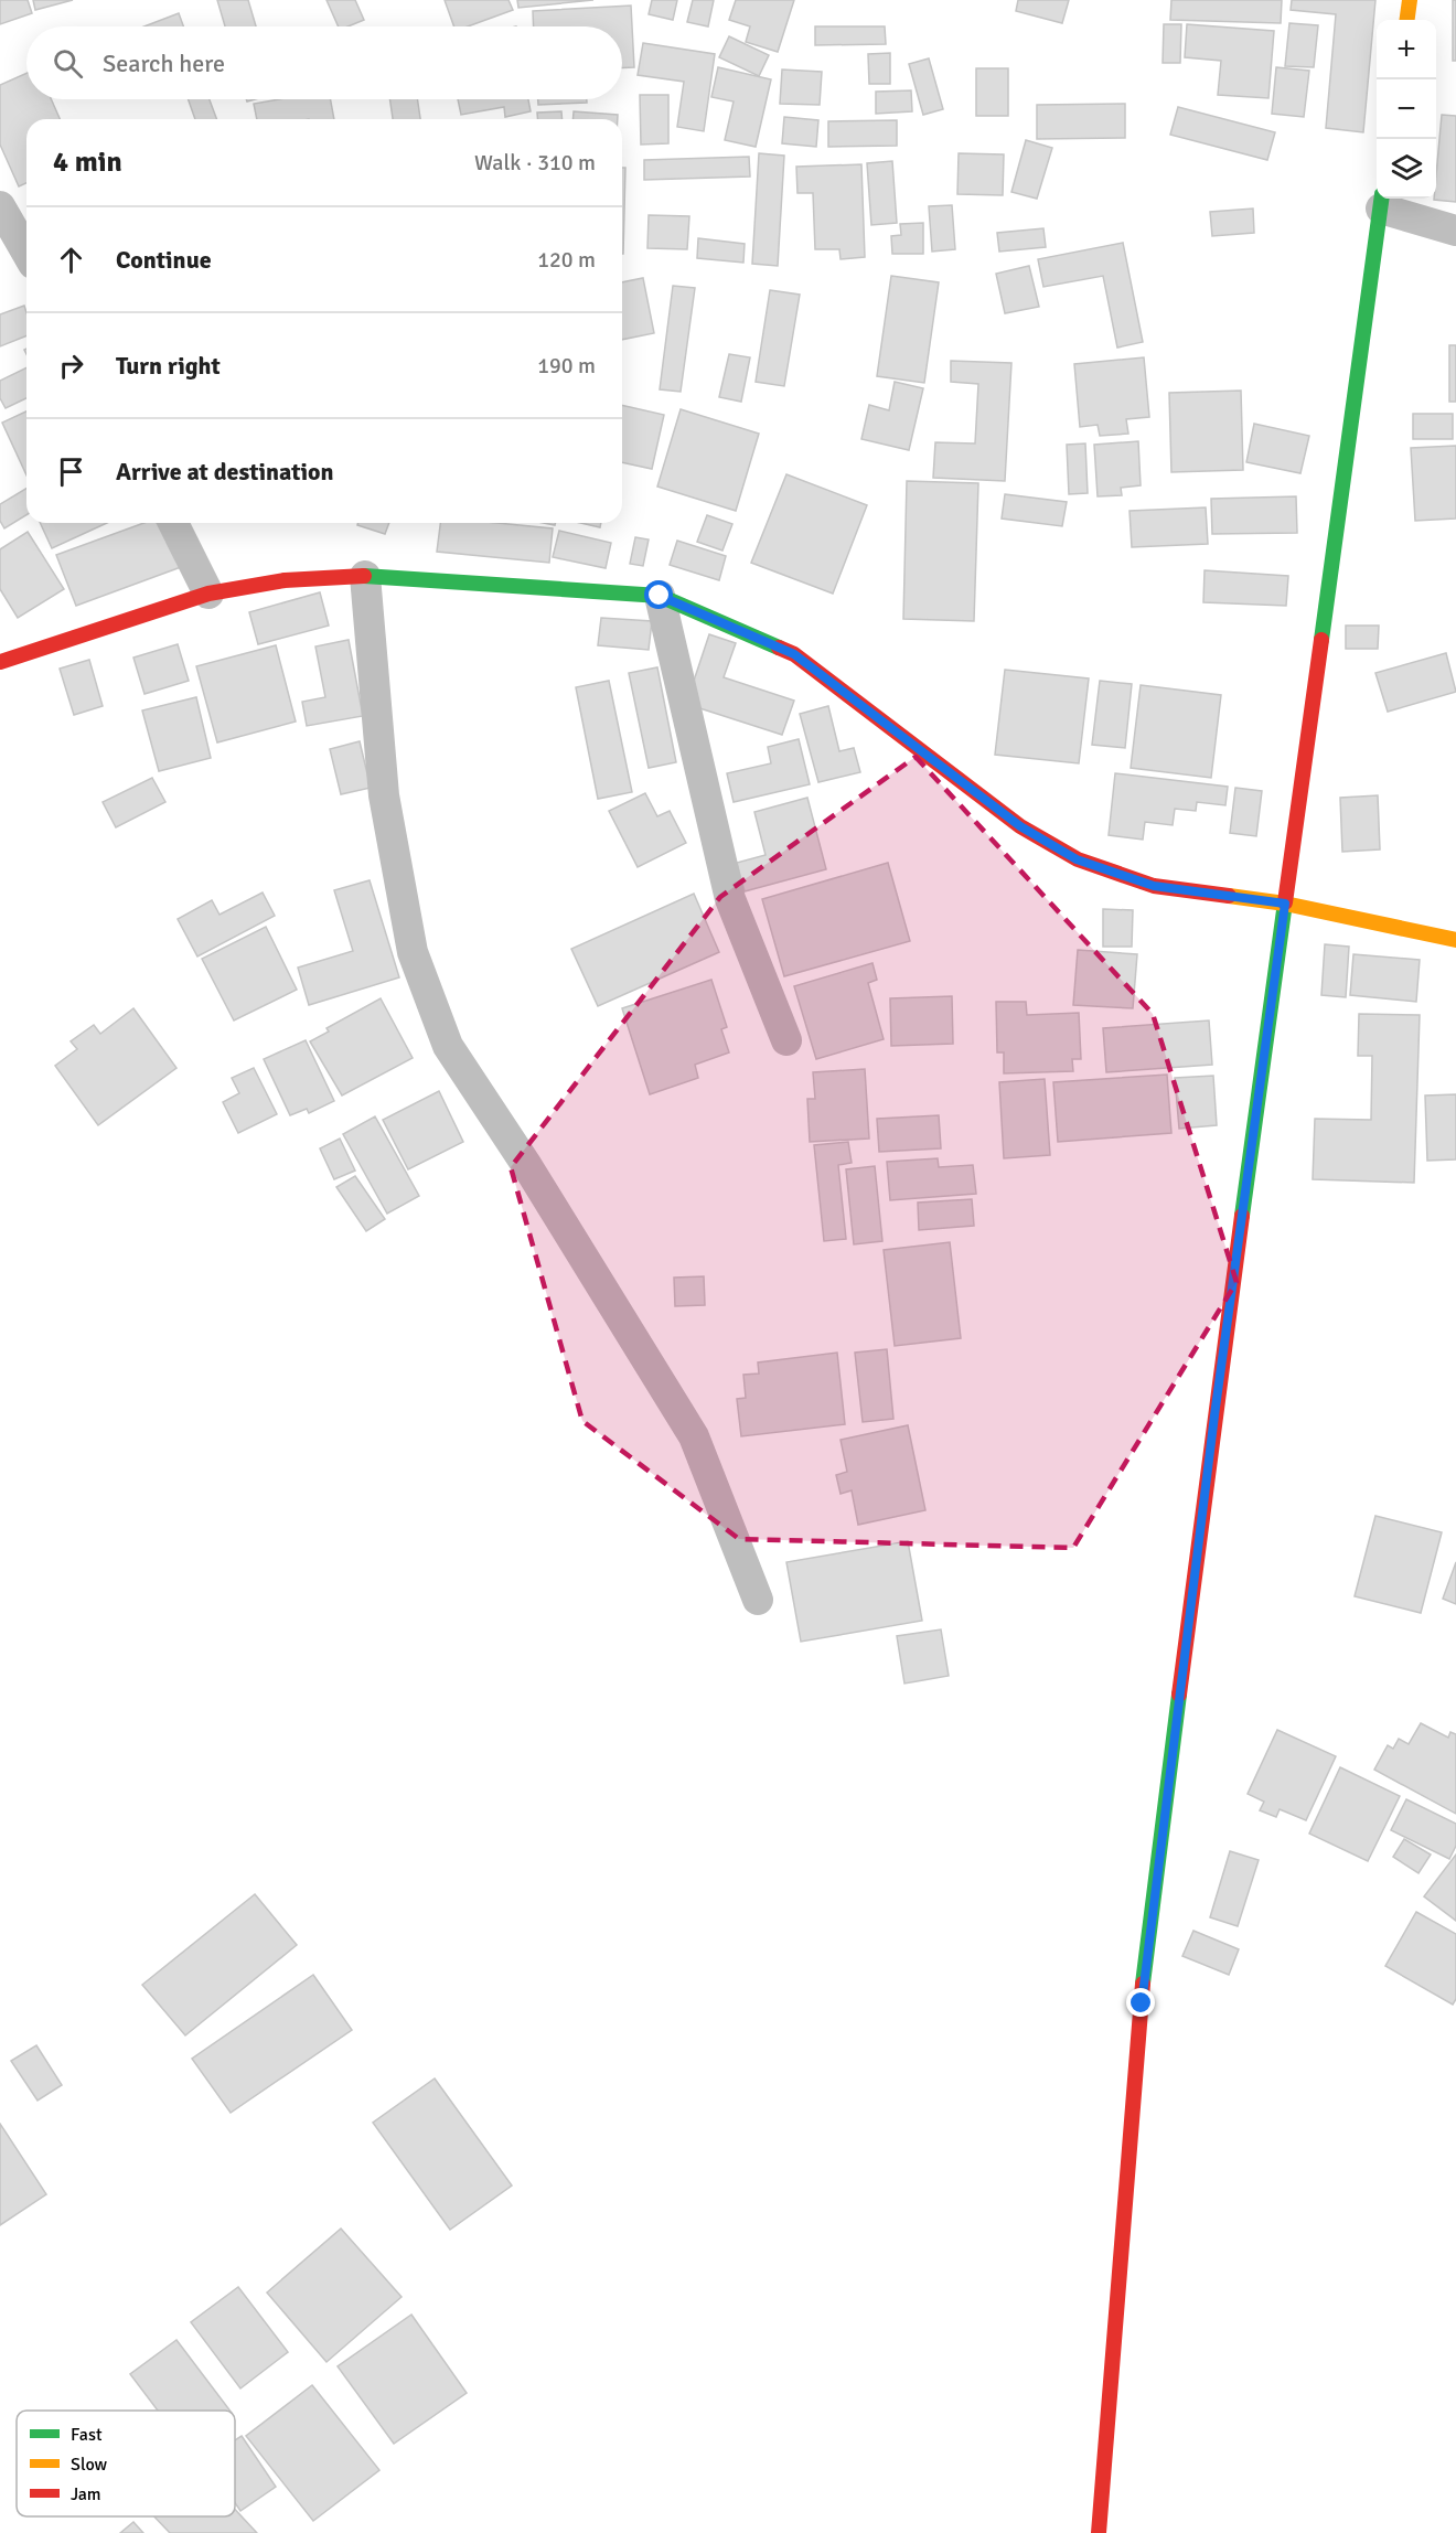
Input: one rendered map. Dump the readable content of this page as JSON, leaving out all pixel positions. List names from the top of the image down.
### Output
{
  "legend": ["Fast", "Slow", "Jam"],
  "page": {
    "map_buttons": ["+", "−"],
    "search": "Search here",
    "heading": ["4 min", "Walk · 310 m"],
    "list": [
      ["Continue", "120 m"],
      ["Turn right", "190 m"],
      "Arrive at destination"
    ]
  }
}
